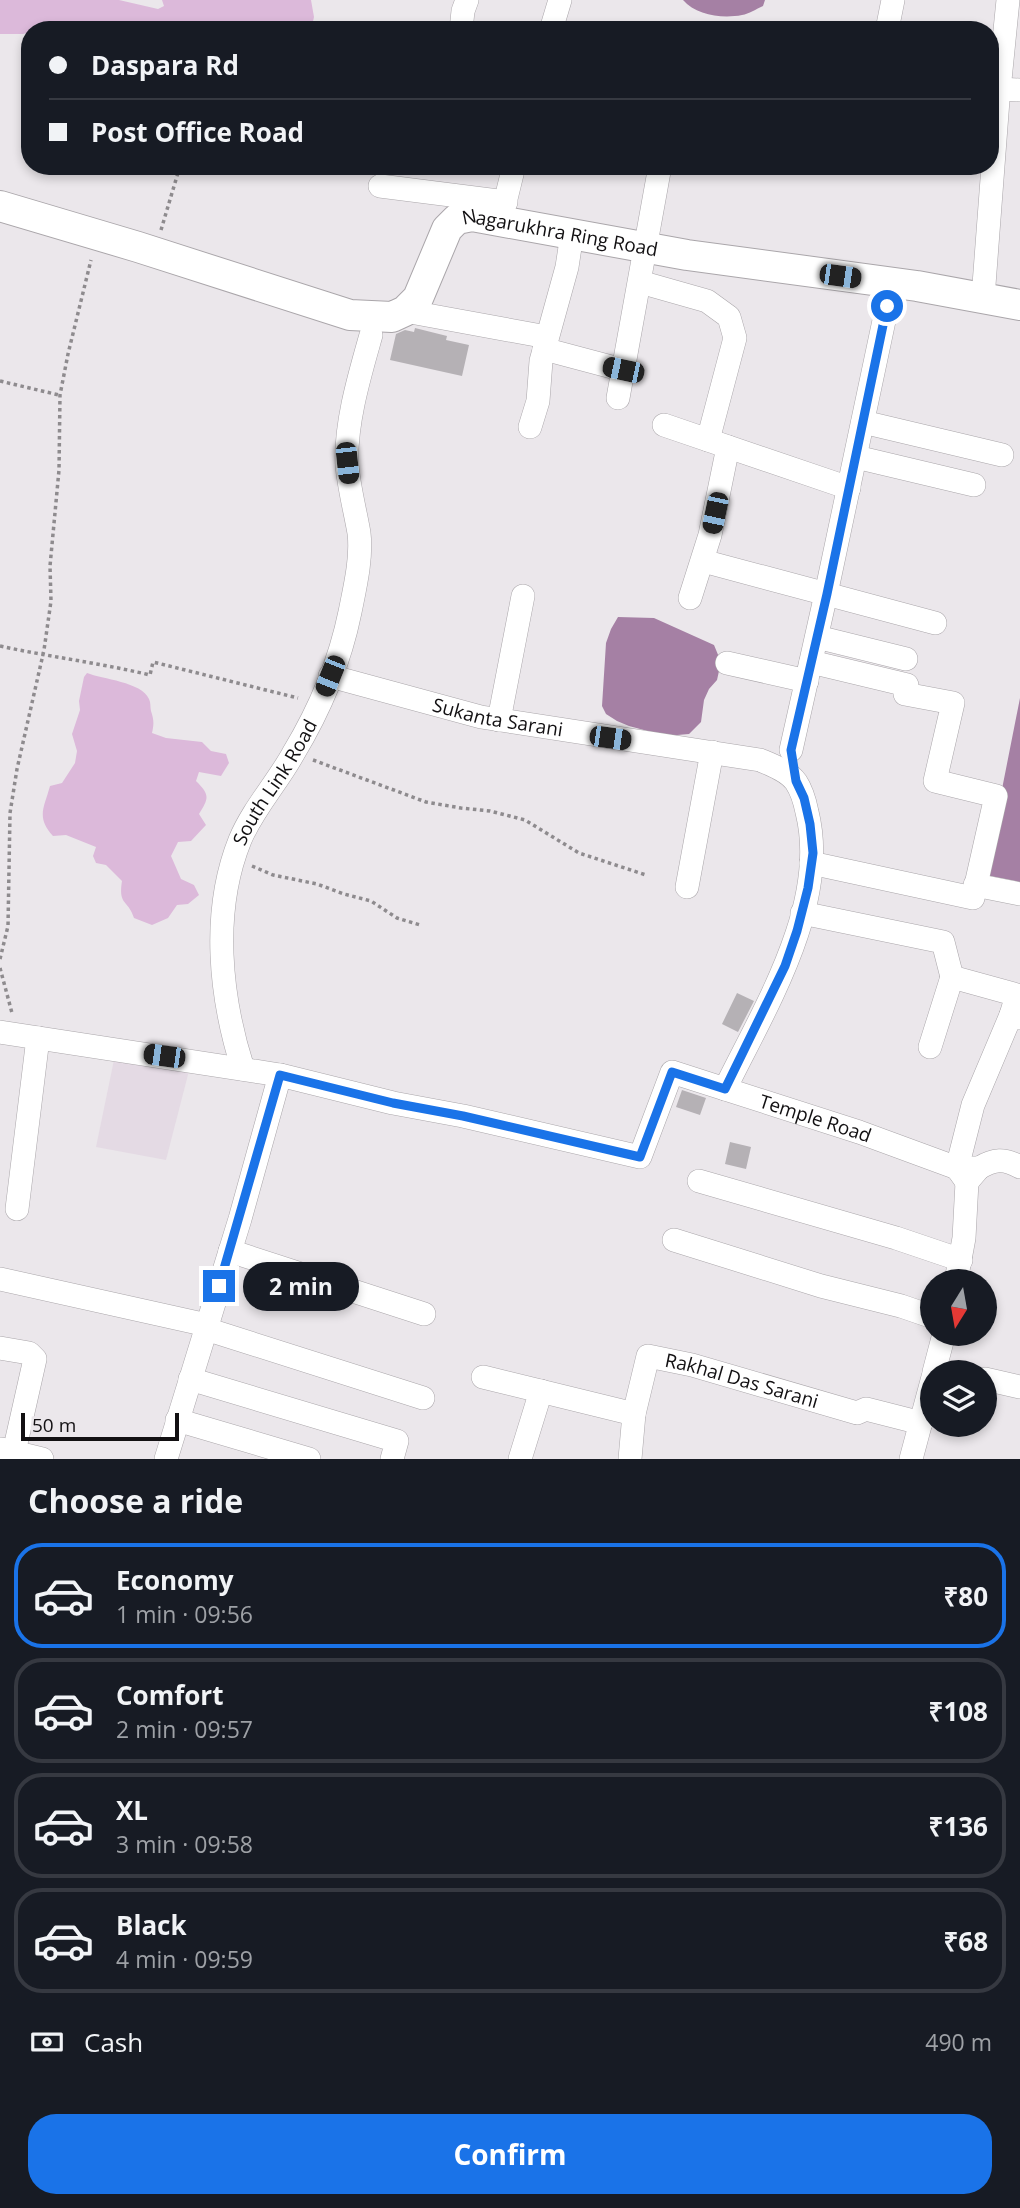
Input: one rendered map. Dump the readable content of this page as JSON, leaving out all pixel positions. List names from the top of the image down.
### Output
{
  "streets": {
    "main road": ["Nagarukhra Ring Road"],
    "street": [
      "Sukanta Sarani",
      "South Link Road",
      "Temple Road",
      "Rakhal Das Sarani"
    ]
  },
  "crossings": [
    ["Nagarukhra Ring Road", "South Link Road"],
    ["Sukanta Sarani", "South Link Road"]
  ],
  "scale_bar": "50 m",
  "north": "bottom",
  "page": {
    "banner": ["Daspara Rd", "Post Office Road"],
    "bubble": "2 min",
    "scale": "50 m",
    "heading": "Choose a ride",
    "list": [
      {
        "name": "Economy",
        "note": "1 min · 09:56",
        "value": "₹80"
      },
      {
        "name": "Comfort",
        "note": "2 min · 09:57",
        "value": "₹108"
      },
      {
        "name": "XL",
        "note": "3 min · 09:58",
        "value": "₹136"
      },
      {
        "name": "Black",
        "note": "4 min · 09:59",
        "value": "₹68"
      }
    ],
    "pay": ["Cash", "490 m"],
    "buttons": "Confirm"
  }
}
